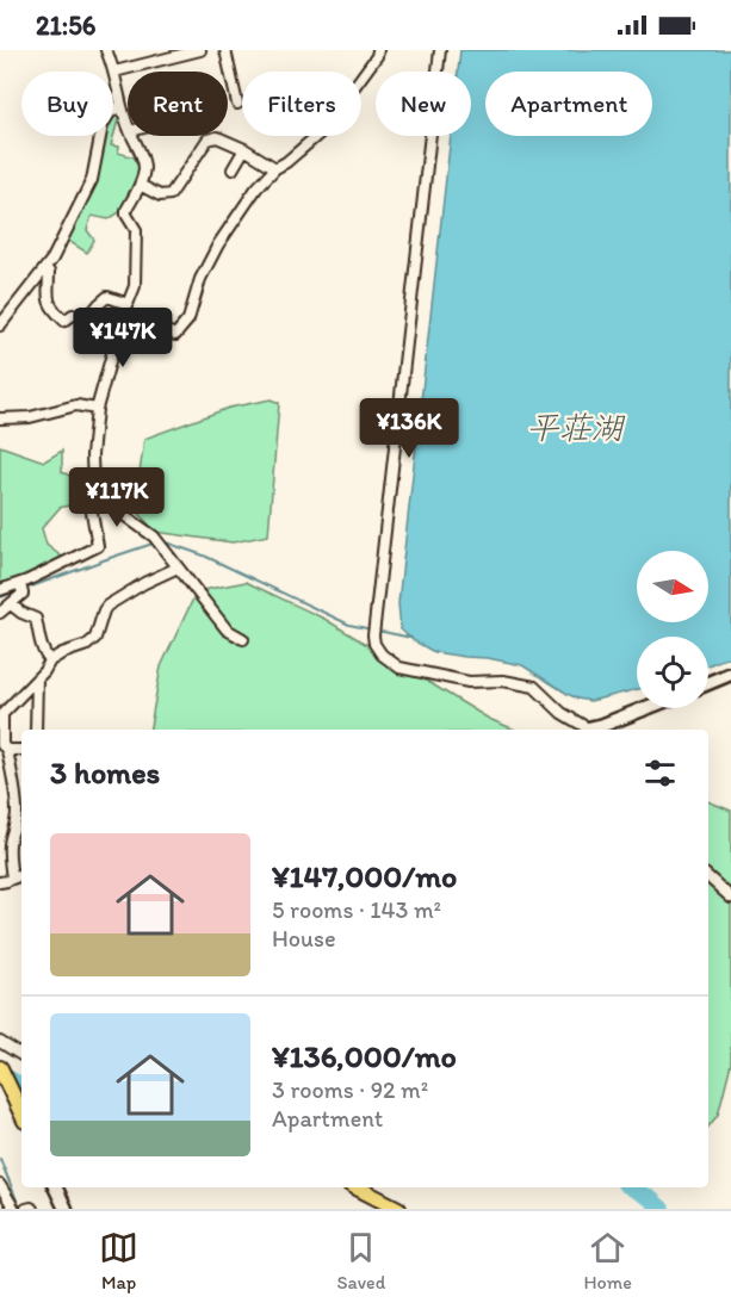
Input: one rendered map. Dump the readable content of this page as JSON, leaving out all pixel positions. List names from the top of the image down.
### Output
{
  "water": ["平荘湖"],
  "north": "right",
  "page": {
    "status": "21:56",
    "chip": [
      "Buy",
      "Rent",
      "Filters",
      "New",
      "Apartment"
    ],
    "price": ["¥147K", "¥136K", "¥117K"],
    "heading": "3 homes",
    "list": [
      {
        "name": "¥147,000/mo",
        "note": "5 rooms · 143 m² · House"
      },
      {
        "name": "¥136,000/mo",
        "note": "3 rooms · 92 m² · Apartment"
      }
    ],
    "tabs": ["Map", "Saved", "Home"]
  }
}
